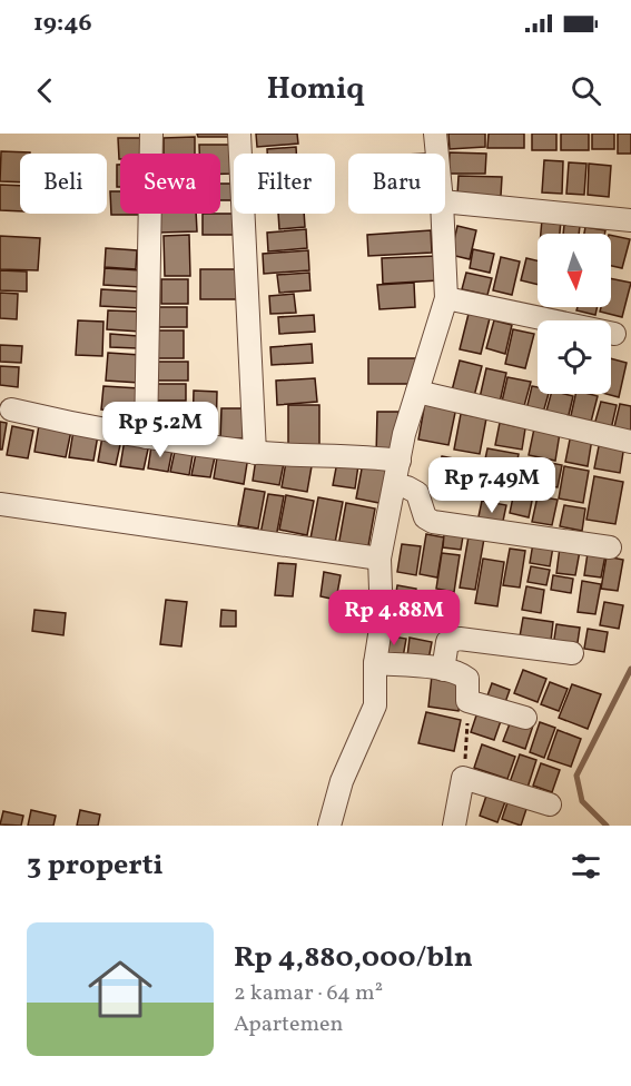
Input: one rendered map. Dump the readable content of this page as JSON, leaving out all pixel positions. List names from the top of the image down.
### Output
{
  "north": "bottom",
  "page": {
    "status": "19:46",
    "header": "Homiq",
    "chip": [
      "Beli",
      "Sewa",
      "Filter",
      "Baru"
    ],
    "price": ["Rp 5.2M", "Rp 7.49M", "Rp 4.88M"],
    "heading": "3 properti",
    "list": [
      {
        "name": "Rp 4,880,000/bln",
        "note": "2 kamar · 64 m² · Apartemen"
      }
    ]
  }
}
